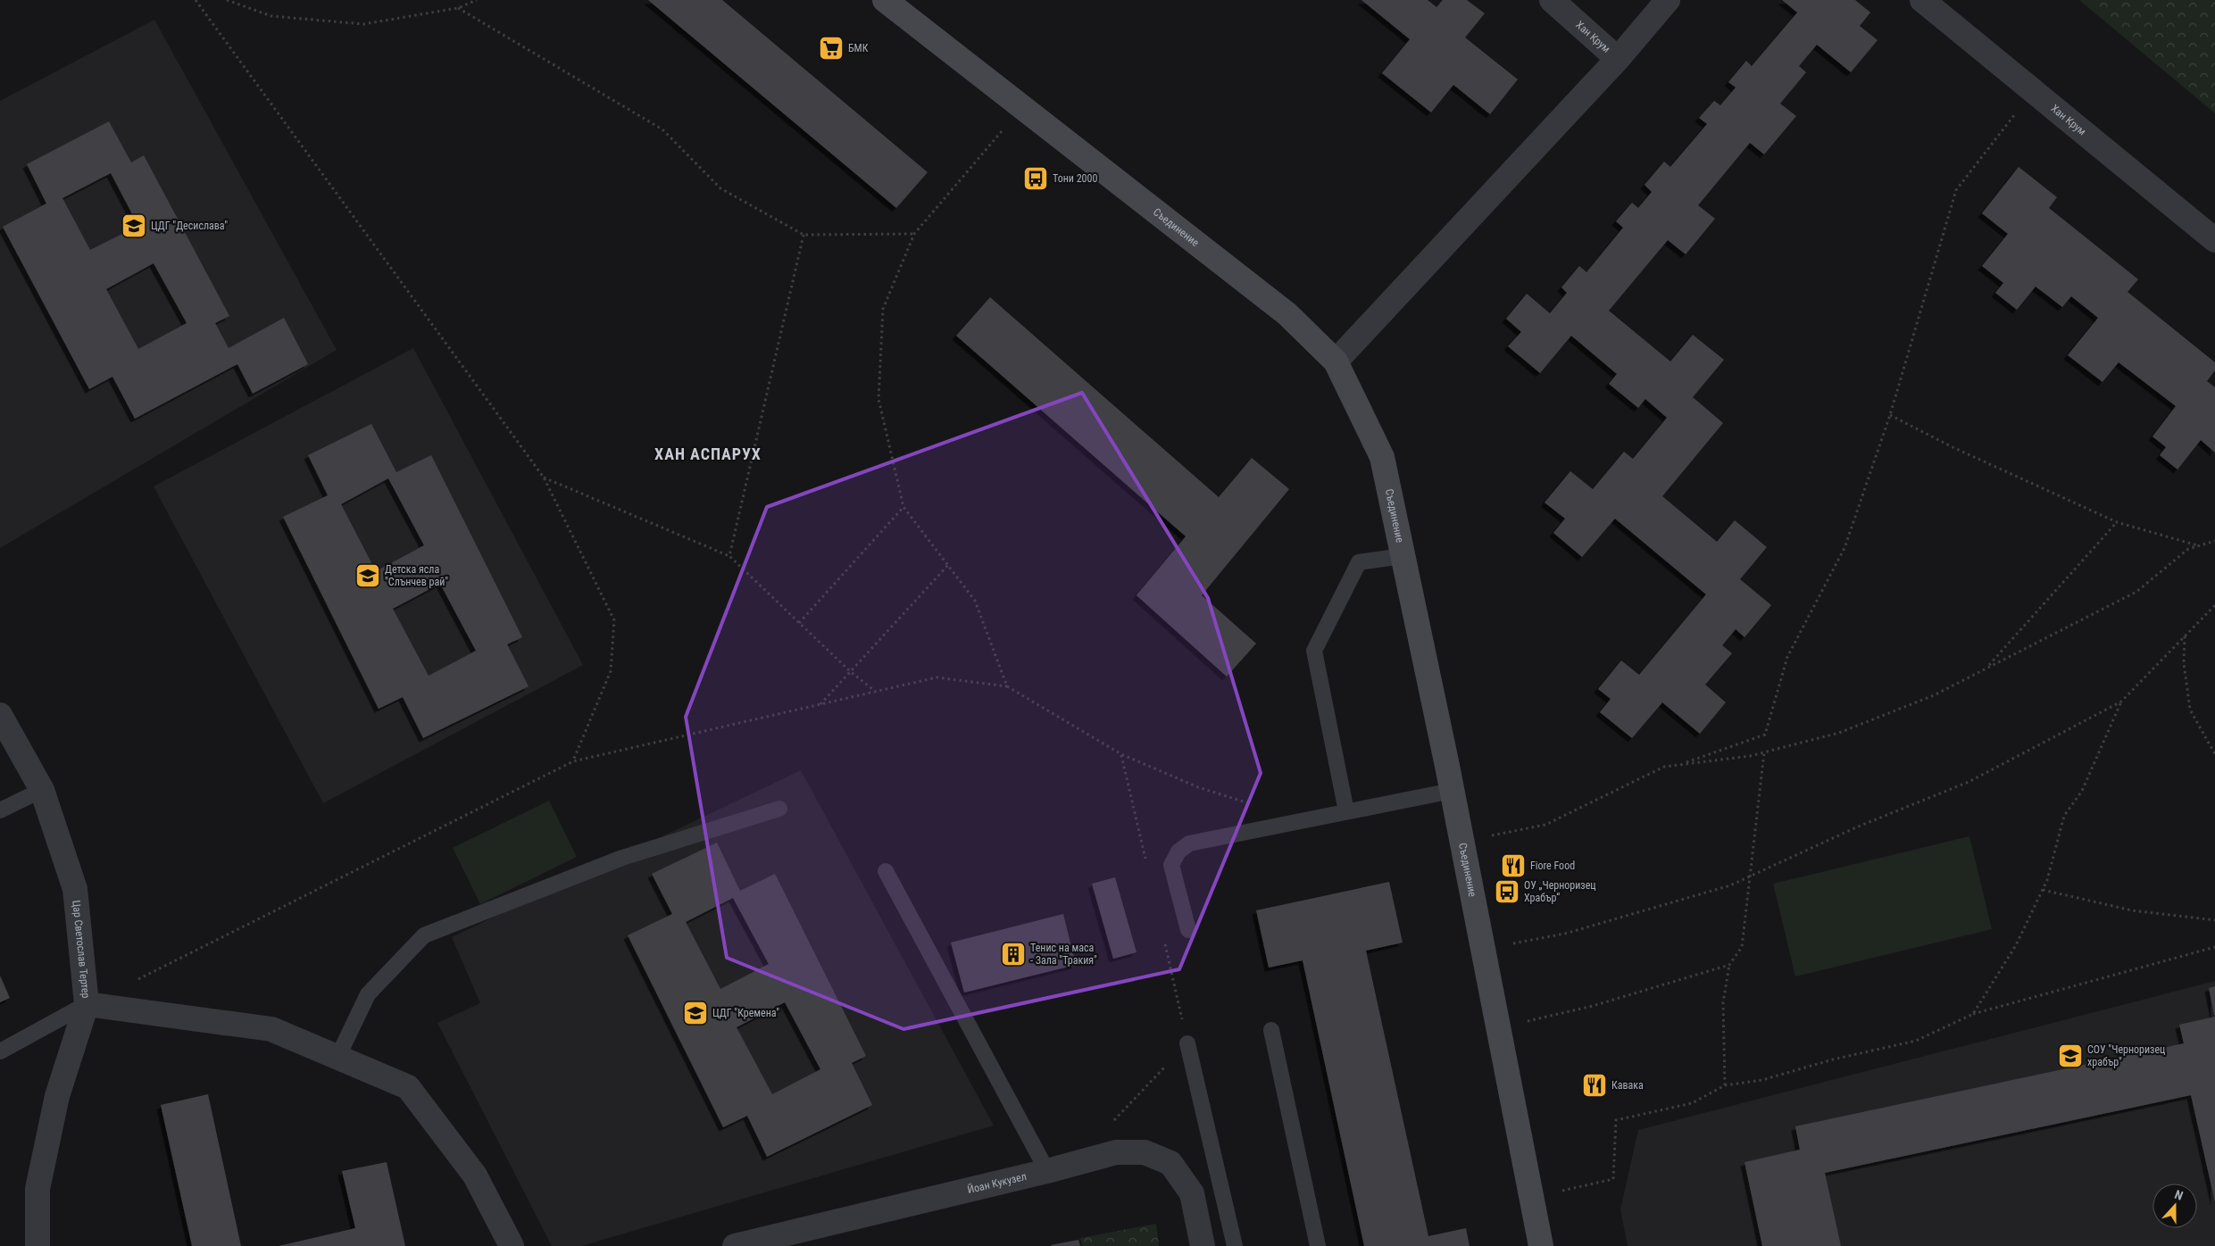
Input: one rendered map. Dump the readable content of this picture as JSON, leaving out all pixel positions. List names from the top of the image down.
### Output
{
  "streets": {
    "street": [
      "Хан Крум",
      "Съединение",
      "Цар Светослав Тертер",
      "Йоан Кукузел"
    ]
  },
  "districts": ["ХАН АСПАРУХ"],
  "places": {
    "supermarket": ["БМК"],
    "bus stop": ["Тони 2000", "ОУ „Черноризец Храбър“"],
    "school or university": [
      "ЦДГ \"Десислава\"",
      "Детска ясла \"Слънчев рай\"",
      "ЦДГ \"Кремена\"",
      "СОУ \"Черноризец храбър\""
    ],
    "restaurant": ["Fiore Food", "Кавака"],
    "building": ["Тенис на маса - Зала \"Тракия\""]
  },
  "north": "top"
}
